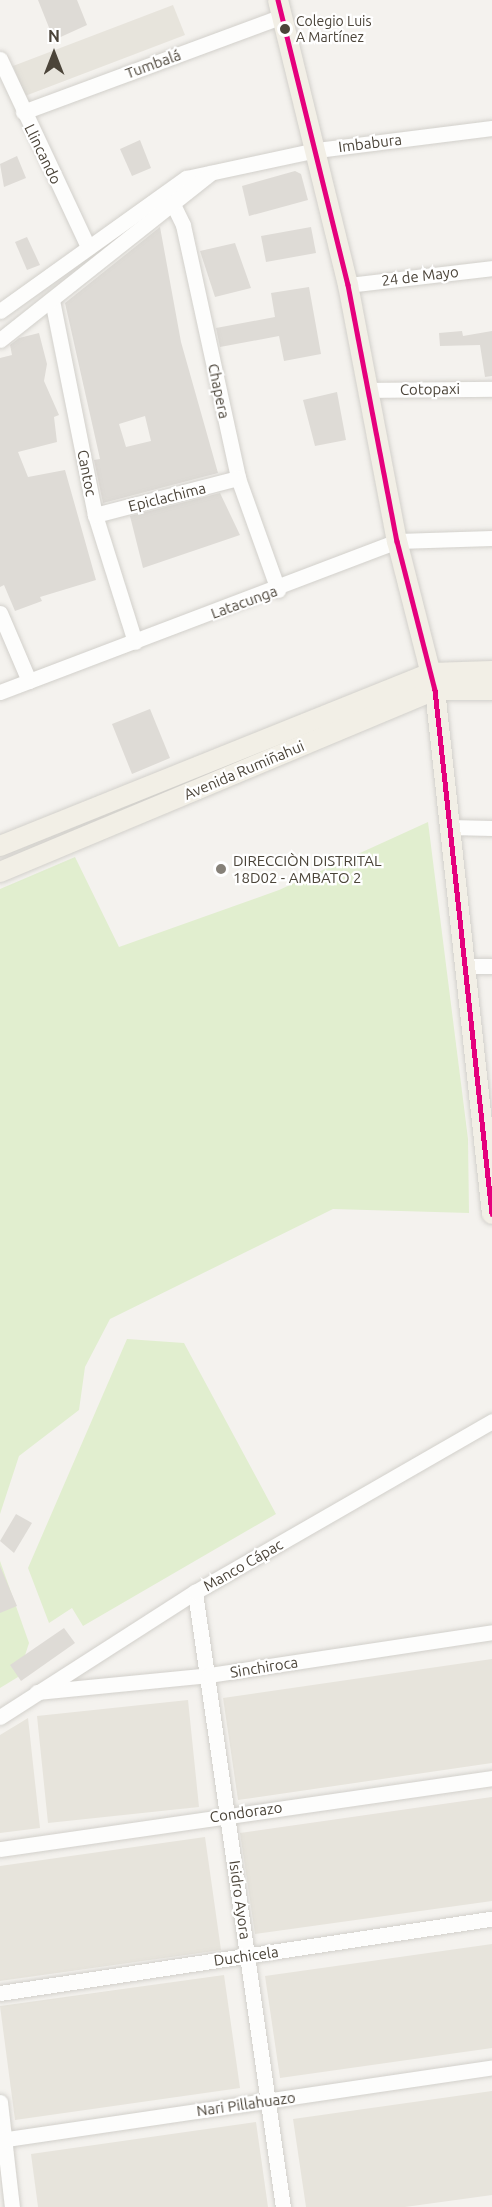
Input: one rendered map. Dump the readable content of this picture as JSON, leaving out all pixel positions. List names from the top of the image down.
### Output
{
  "streets": {
    "main road": ["Avenida Rumiñahui"],
    "street": [
      "Tumbalá",
      "Imbabura",
      "Llincando",
      "24 de Mayo",
      "Cotopaxi",
      "Chapera",
      "Cantoc",
      "Epiclachima",
      "Latacunga",
      "Manco Cápac",
      "Sinchiroca",
      "Condorazo",
      "Isidro Ayora",
      "Duchicela",
      "Nari Pillahuazo"
    ]
  },
  "crossings": [
    ["Tumbalá", "Llincando"],
    ["Imbabura", "Llincando"],
    ["Imbabura", "Chapera"],
    ["Imbabura", "Cantoc"],
    ["Chapera", "Epiclachima"],
    ["Chapera", "Latacunga"],
    ["Cantoc", "Epiclachima"],
    ["Cantoc", "Latacunga"],
    ["Manco Cápac", "Sinchiroca"],
    ["Manco Cápac", "Isidro Ayora"],
    ["Sinchiroca", "Isidro Ayora"],
    ["Condorazo", "Isidro Ayora"],
    ["Isidro Ayora", "Duchicela"],
    ["Isidro Ayora", "Nari Pillahuazo"]
  ],
  "places": ["Colegio Luis A Martínez", "DIRECCIÒN DISTRITAL 18D02 - AMBATO 2"],
  "north": "top"
}
